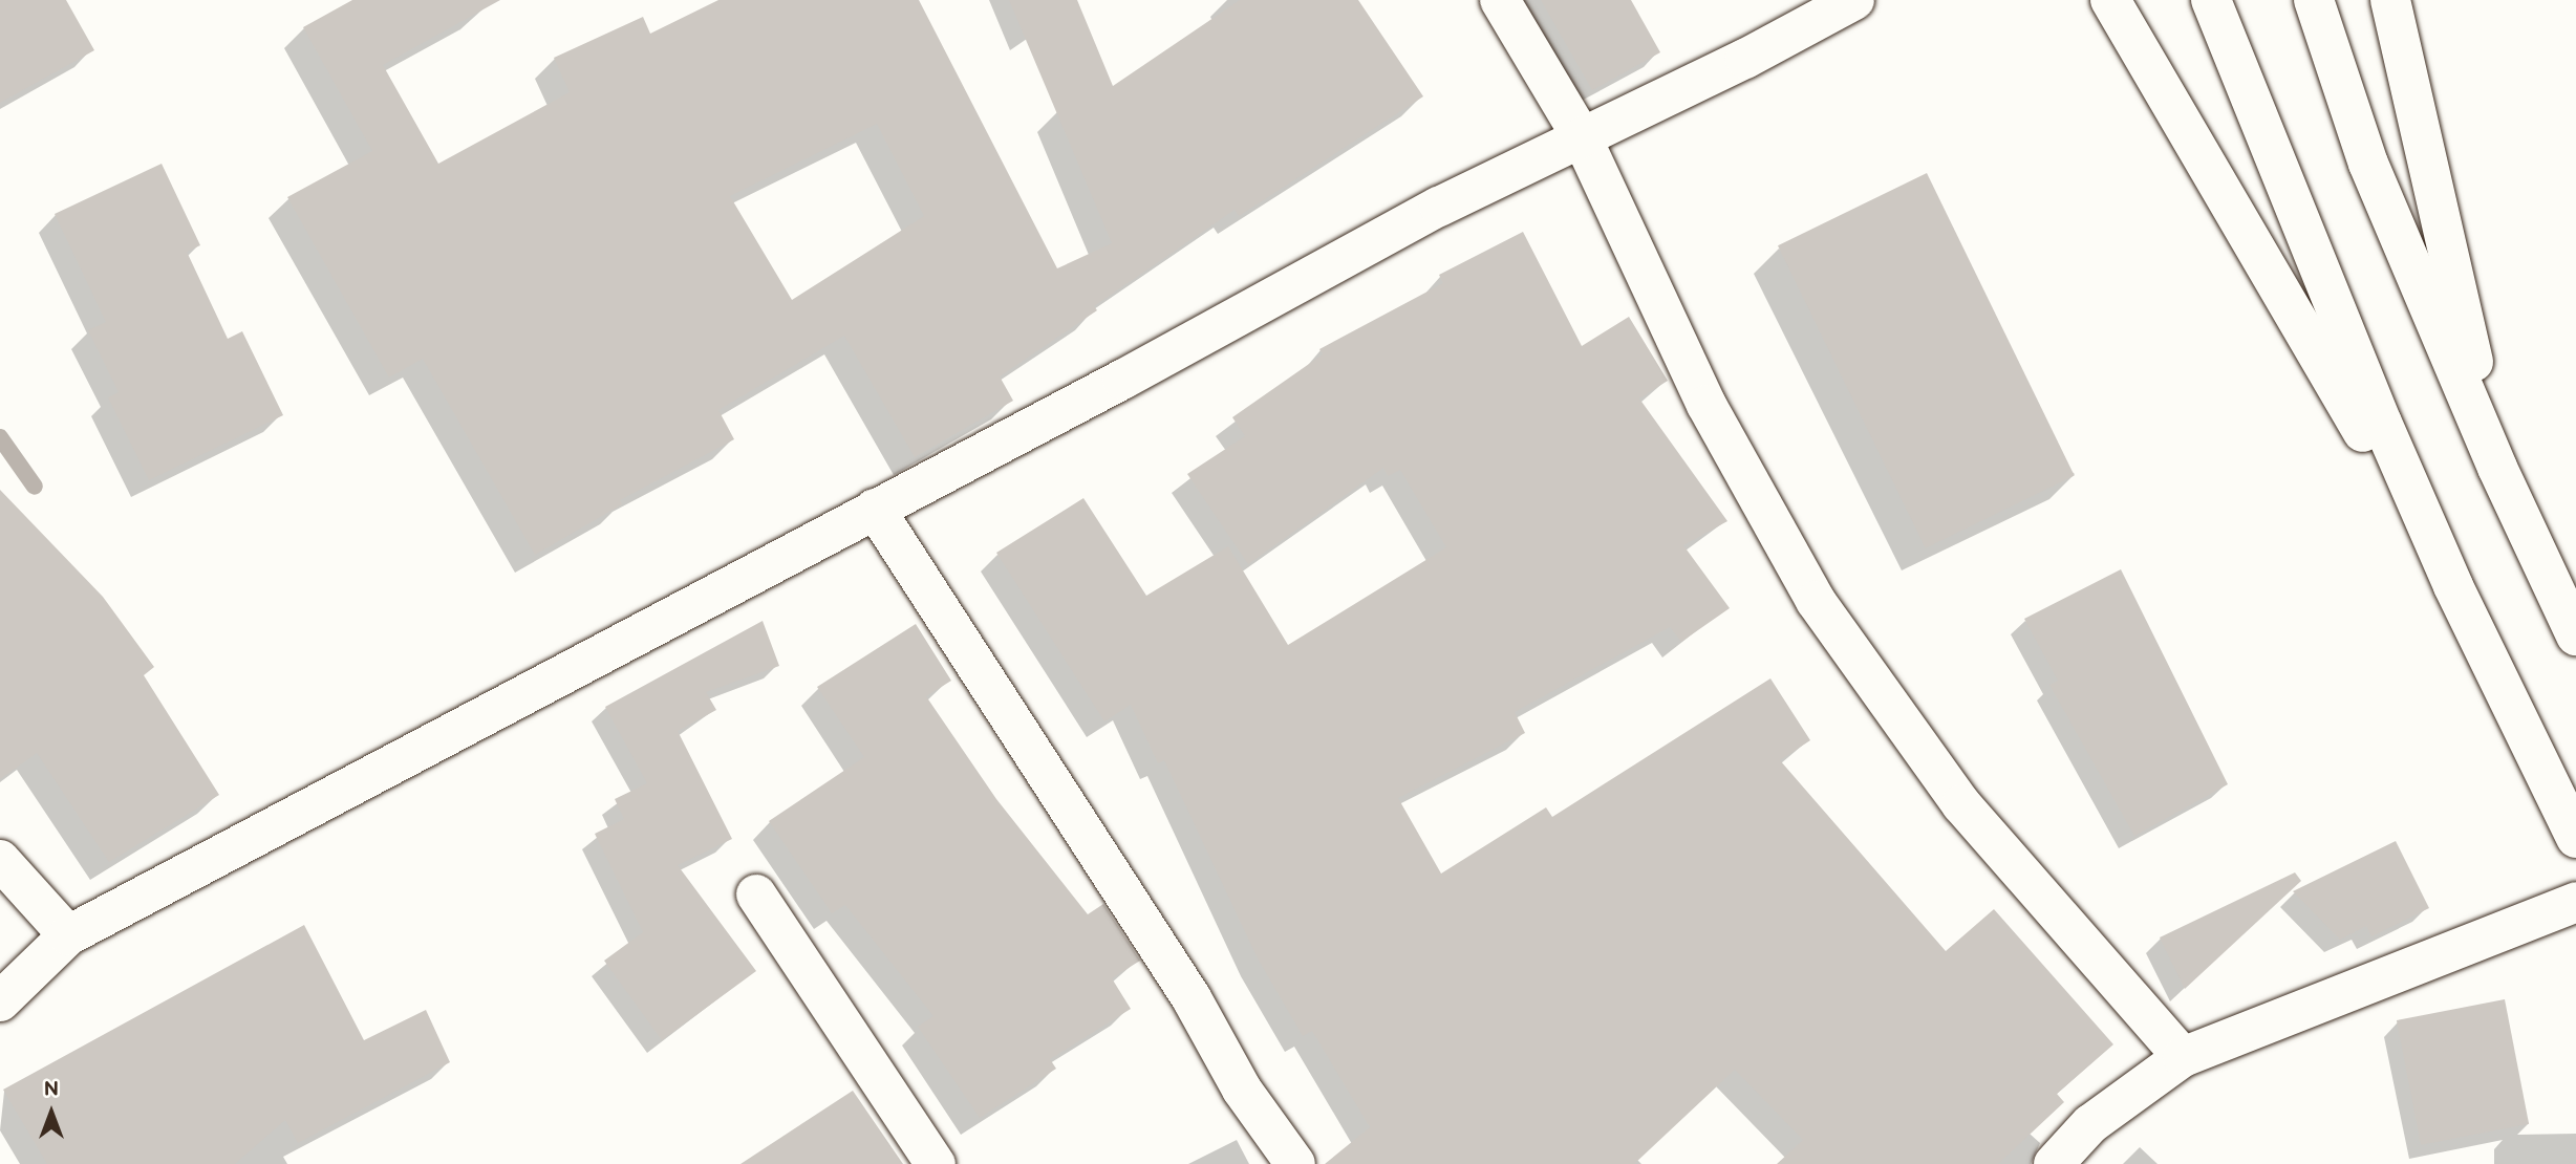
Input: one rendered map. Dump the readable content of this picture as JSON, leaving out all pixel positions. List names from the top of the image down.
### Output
{
  "north": "top"
}
